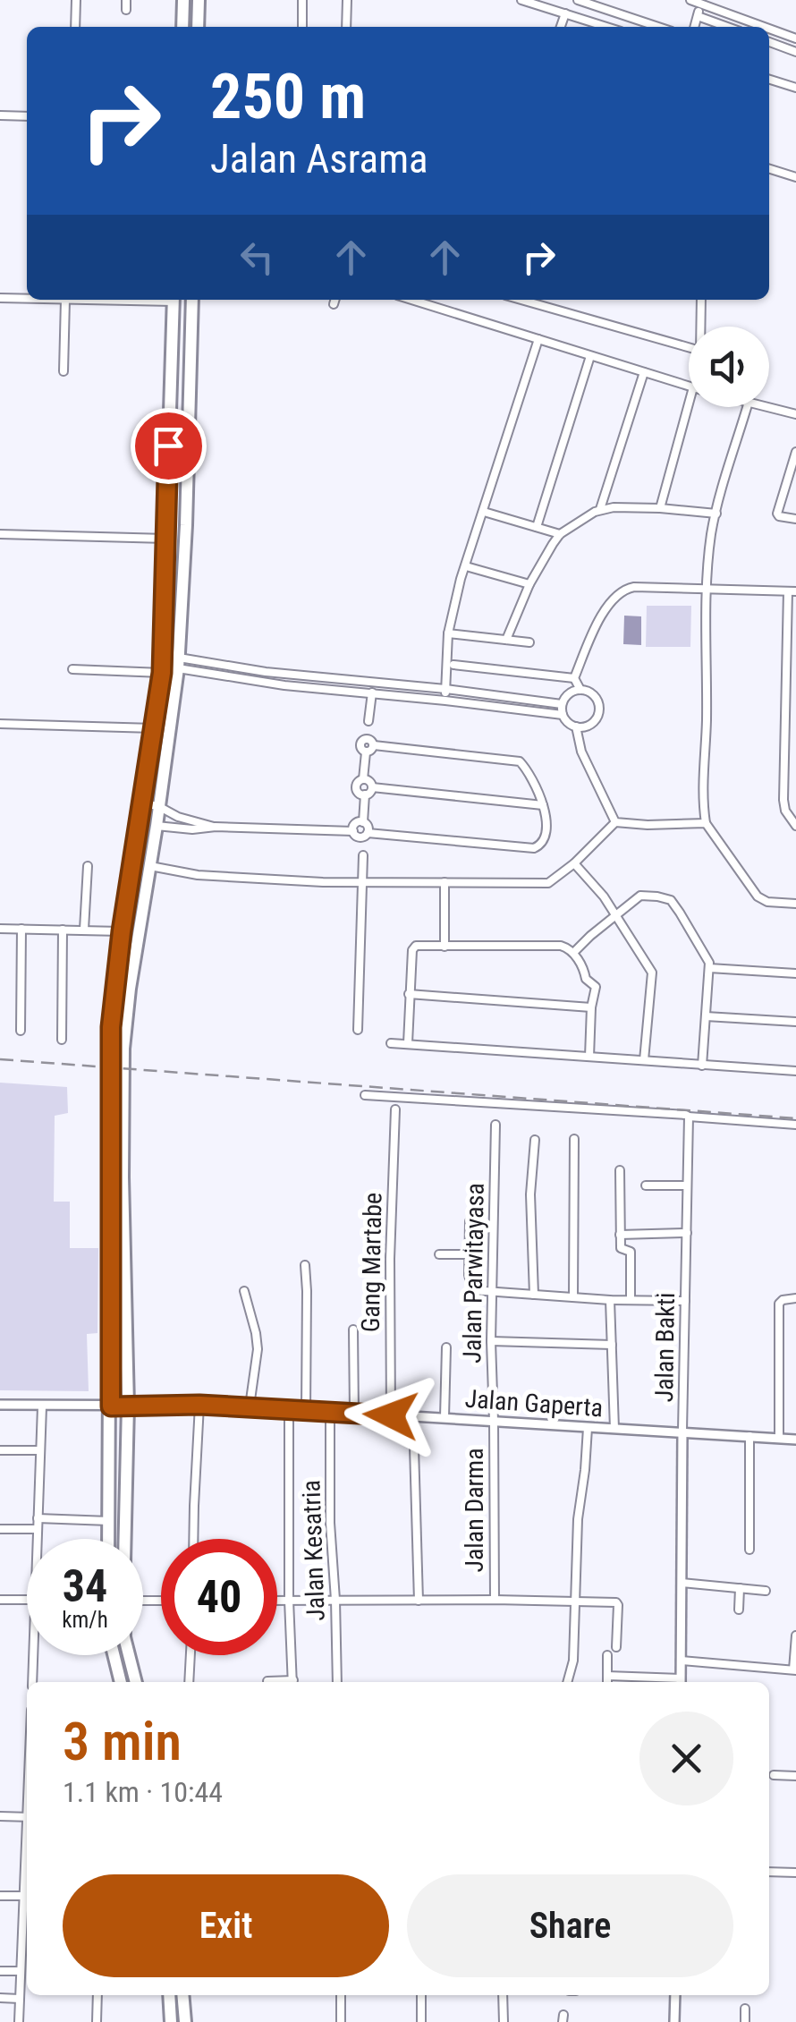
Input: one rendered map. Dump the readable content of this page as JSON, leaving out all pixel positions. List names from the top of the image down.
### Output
{
  "streets": {
    "street": [
      "Gang Martabe",
      "Jalan Parwitayasa",
      "Jalan Bakti",
      "Jalan Gaperta",
      "Jalan Darma",
      "Jalan Kesatria"
    ]
  },
  "crossings": [
    ["Gang Martabe", "Jalan Gaperta"],
    ["Jalan Parwitayasa", "Jalan Gaperta"],
    ["Jalan Parwitayasa", "Jalan Darma"],
    ["Jalan Bakti", "Jalan Gaperta"],
    ["Jalan Gaperta", "Jalan Darma"],
    ["Jalan Gaperta", "Jalan Kesatria"]
  ],
  "page": {
    "turn": ["250 m", "Jalan Asrama"],
    "speed": "34 km/h",
    "limit": "40",
    "heading": ["3 min", "1.1 km · 10:44"],
    "buttons": ["Exit", "Share"]
  }
}
